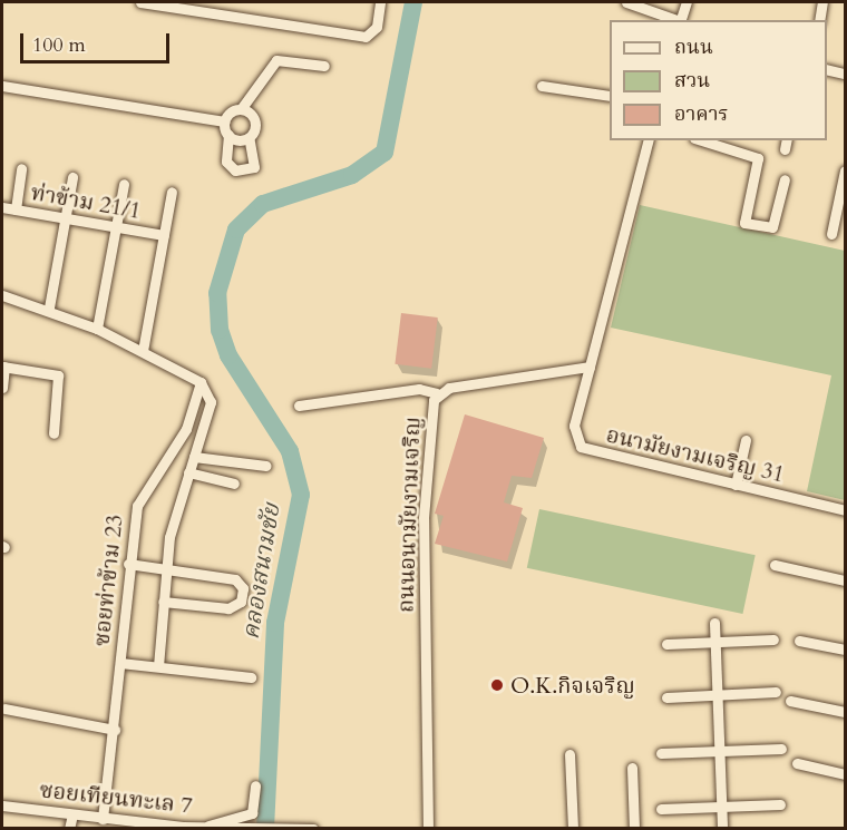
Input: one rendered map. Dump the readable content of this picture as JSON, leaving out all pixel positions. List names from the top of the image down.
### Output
{
  "streets": {
    "street": [
      "ท่าข้าม 21/1",
      "อนามัยงามเจริญ 31",
      "ถนนอนามัยงามเจริญ",
      "ซอยท่าข้าม 23",
      "ซอยเทียนทะเล 7"
    ]
  },
  "crossings": [
    ["อนามัยงามเจริญ 31", "ถนนอนามัยงามเจริญ"],
    ["ซอยท่าข้าม 23", "ซอยเทียนทะเล 7"]
  ],
  "water": ["คลองสนามชัย"],
  "places": ["O.K.กิจเจริญ"],
  "legend": ["ถนน", "สวน", "อาคาร"],
  "scale_bar": "100 m"
}
